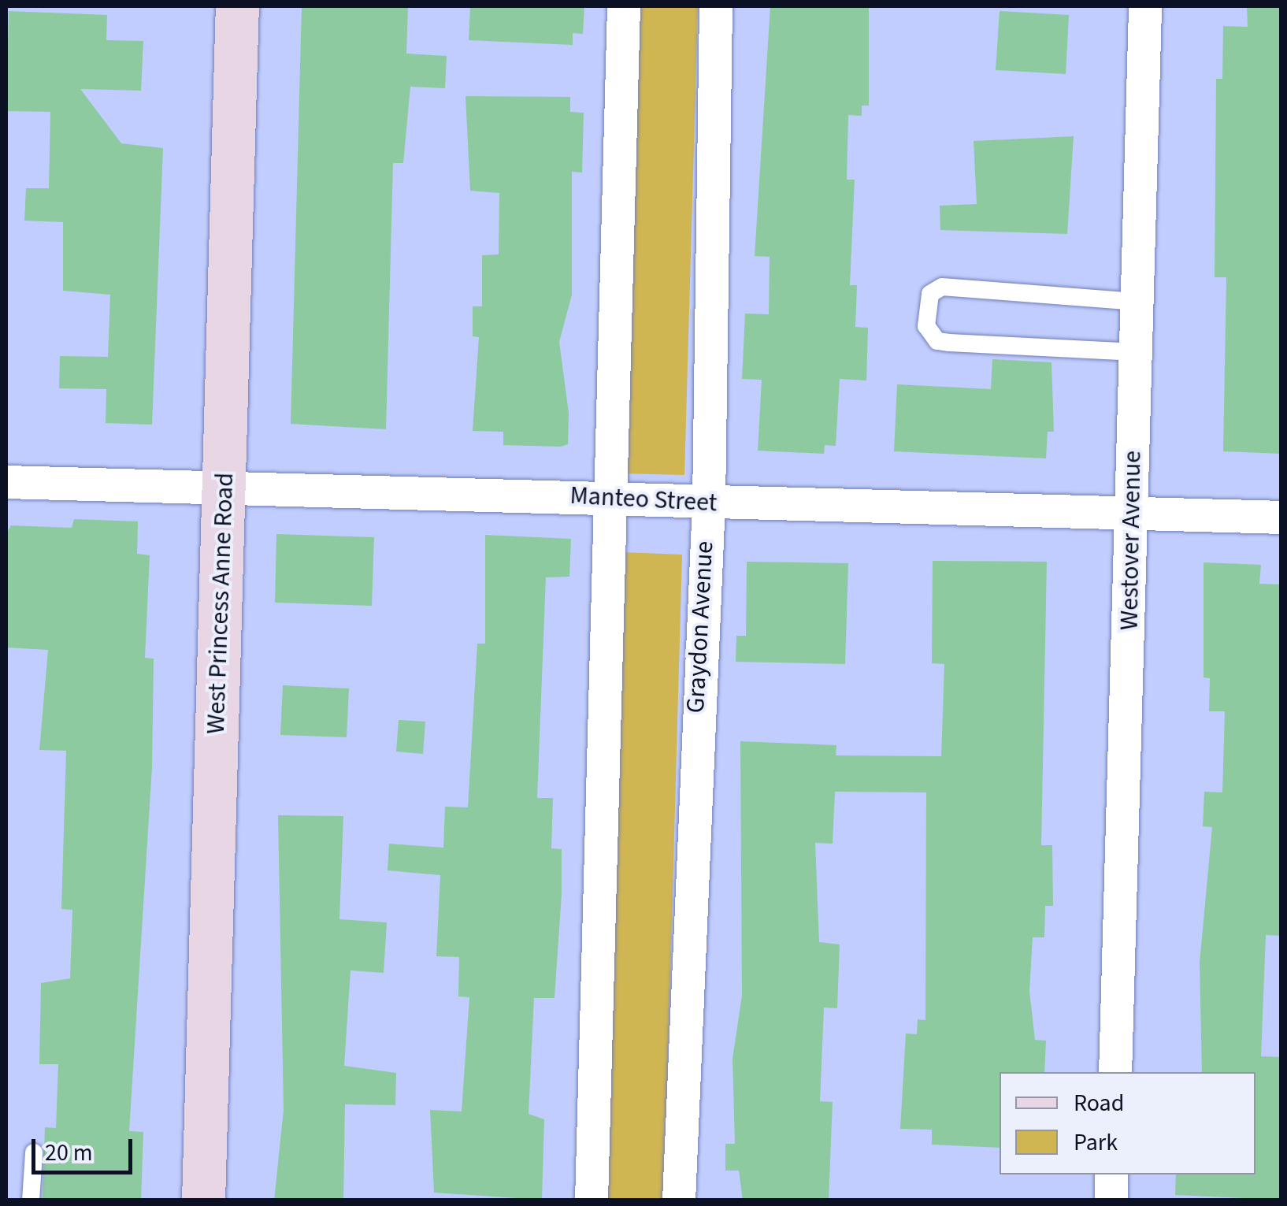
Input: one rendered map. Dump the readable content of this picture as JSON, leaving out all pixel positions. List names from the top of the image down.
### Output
{
  "streets": {
    "main road": ["West Princess Anne Road"],
    "street": ["Manteo Street", "Westover Avenue", "Graydon Avenue"]
  },
  "crossings": [
    ["Manteo Street", "Westover Avenue"],
    ["Manteo Street", "West Princess Anne Road"],
    ["Manteo Street", "Graydon Avenue"]
  ],
  "legend": ["Road", "Park"],
  "scale_bar": "20 m"
}
